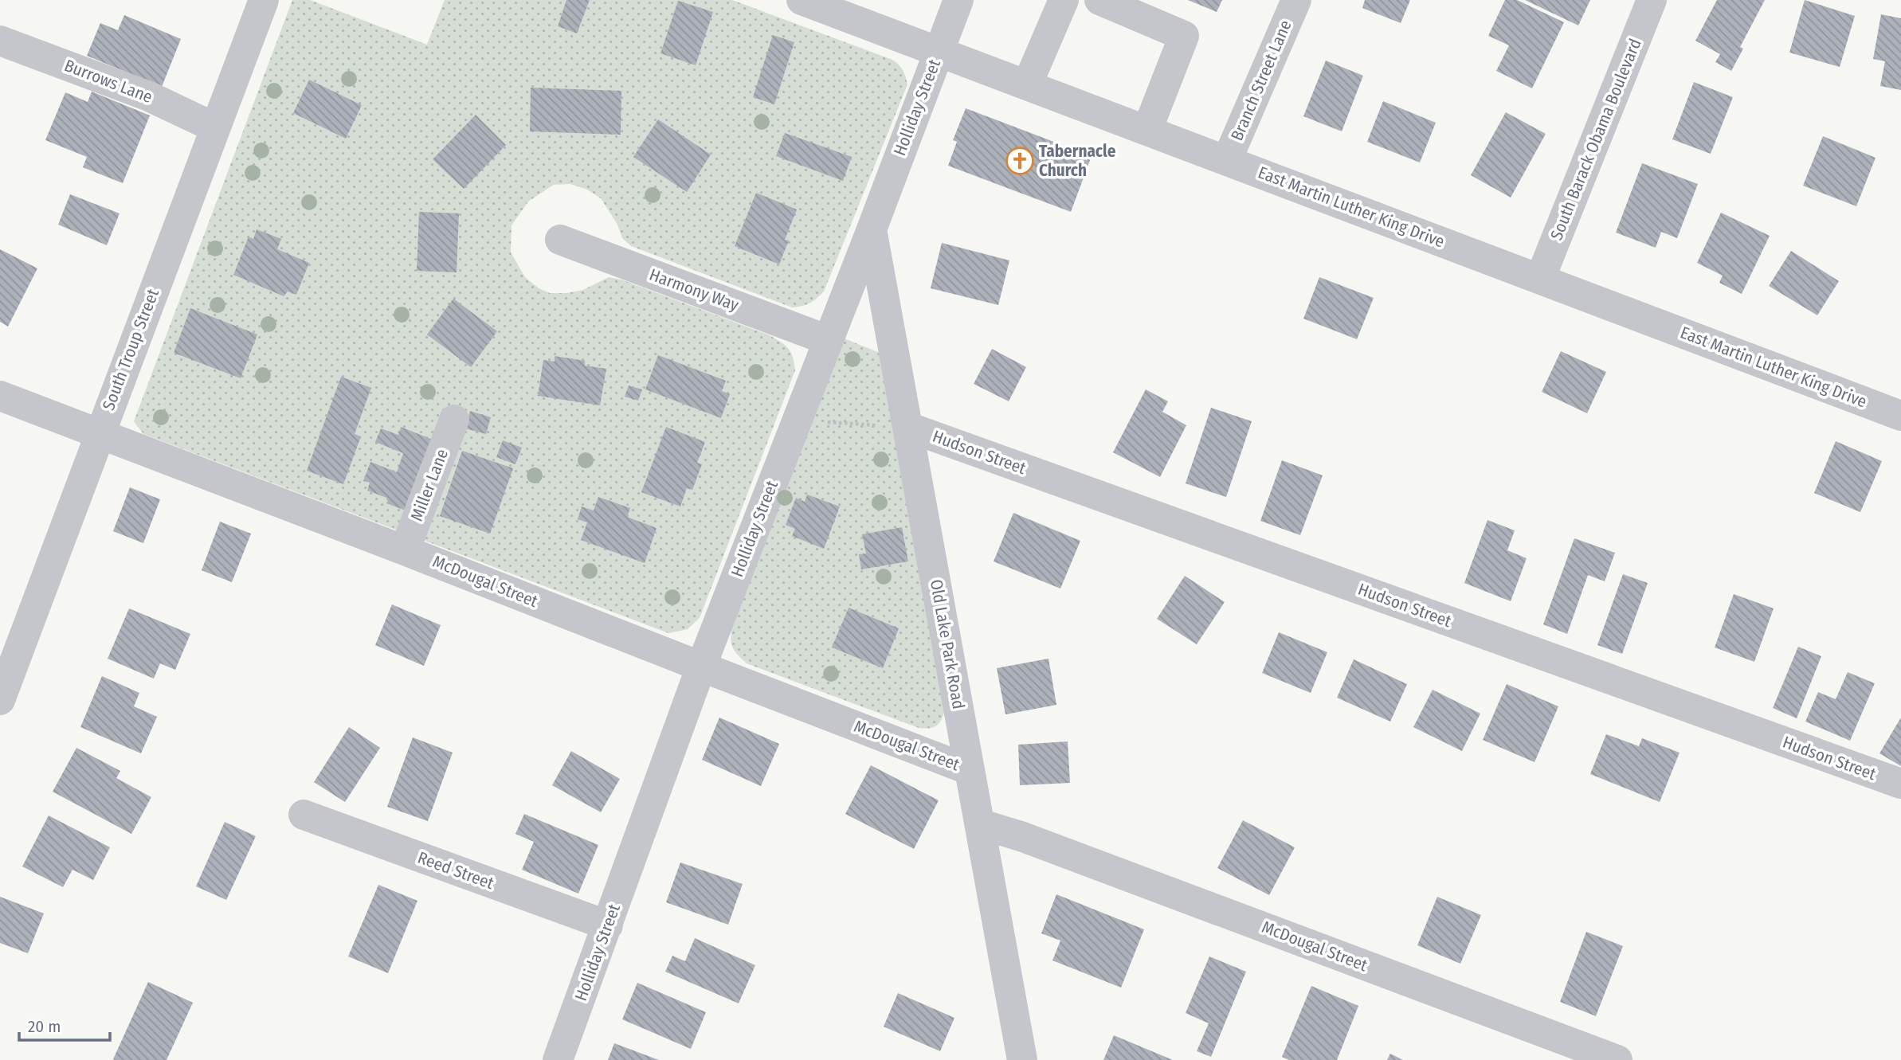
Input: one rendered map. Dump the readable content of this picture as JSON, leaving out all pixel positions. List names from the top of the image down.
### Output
{
  "streets": {
    "street": [
      "Branch Street Lane",
      "Burrows Lane",
      "Holliday Street",
      "South Barack Obama Boulevard",
      "East Martin Luther King Drive",
      "Harmony Way",
      "South Troup Street",
      "Hudson Street",
      "Miller Lane",
      "McDougal Street",
      "Old Lake Park Road",
      "Reed Street"
    ]
  },
  "crossings": [
    ["Branch Street Lane", "East Martin Luther King Drive"],
    ["Burrows Lane", "South Troup Street"],
    ["Holliday Street", "East Martin Luther King Drive"],
    ["Holliday Street", "Harmony Way"],
    ["Holliday Street", "McDougal Street"],
    ["Holliday Street", "Old Lake Park Road"],
    ["Holliday Street", "Reed Street"],
    ["South Barack Obama Boulevard", "East Martin Luther King Drive"],
    ["South Troup Street", "McDougal Street"],
    ["Hudson Street", "Old Lake Park Road"],
    ["Miller Lane", "McDougal Street"],
    ["McDougal Street", "Old Lake Park Road"]
  ],
  "places": {
    "church": ["Tabernacle Church"]
  },
  "scale_bar": "20 m"
}
